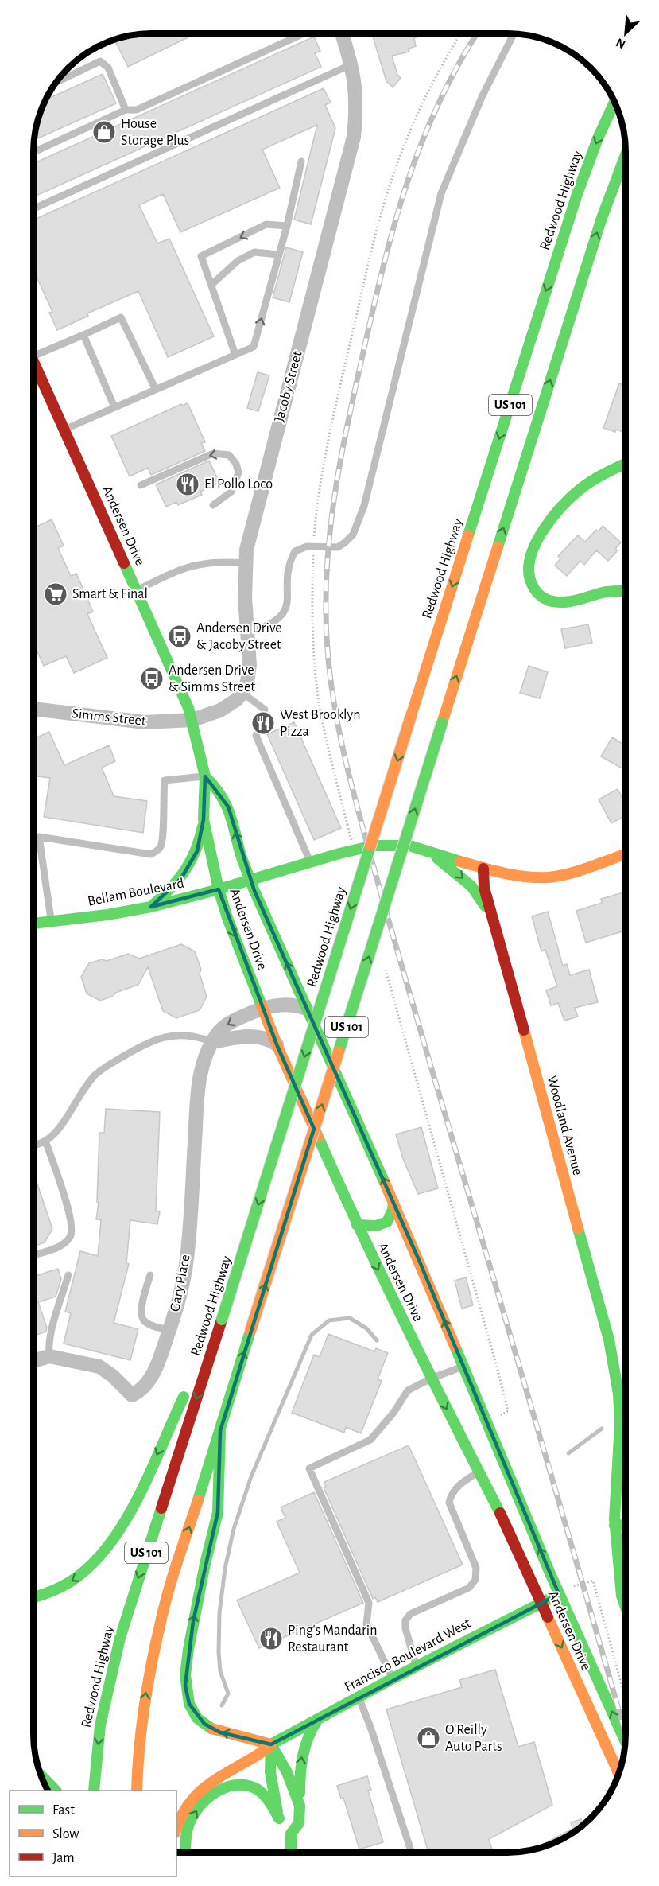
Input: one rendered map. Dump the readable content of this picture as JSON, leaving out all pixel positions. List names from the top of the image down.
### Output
{
  "streets": {
    "main road": [
      "Redwood Highway",
      "US 101",
      "Andersen Drive",
      "Bellam Boulevard",
      "Woodland Avenue",
      "Francisco Boulevard West"
    ],
    "street": ["Jacoby Street", "Simms Street", "Gary Place"]
  },
  "crossings": [
    ["Andersen Drive", "Simms Street"],
    ["Andersen Drive", "Bellam Boulevard"],
    ["Andersen Drive", "Gary Place"],
    ["Andersen Drive", "Francisco Boulevard West"]
  ],
  "places": {
    "shop": ["House Storage Plus", "O'Reilly Auto Parts"],
    "restaurant": ["El Pollo Loco", "West Brooklyn Pizza", "Ping's Mandarin Restaurant"],
    "supermarket": ["Smart & Final"],
    "bus stop": ["Andersen Drive & Jacoby Street", "Andersen Drive & Simms Street"]
  },
  "legend": ["Fast", "Slow", "Jam"],
  "north": "bottom left"
}
